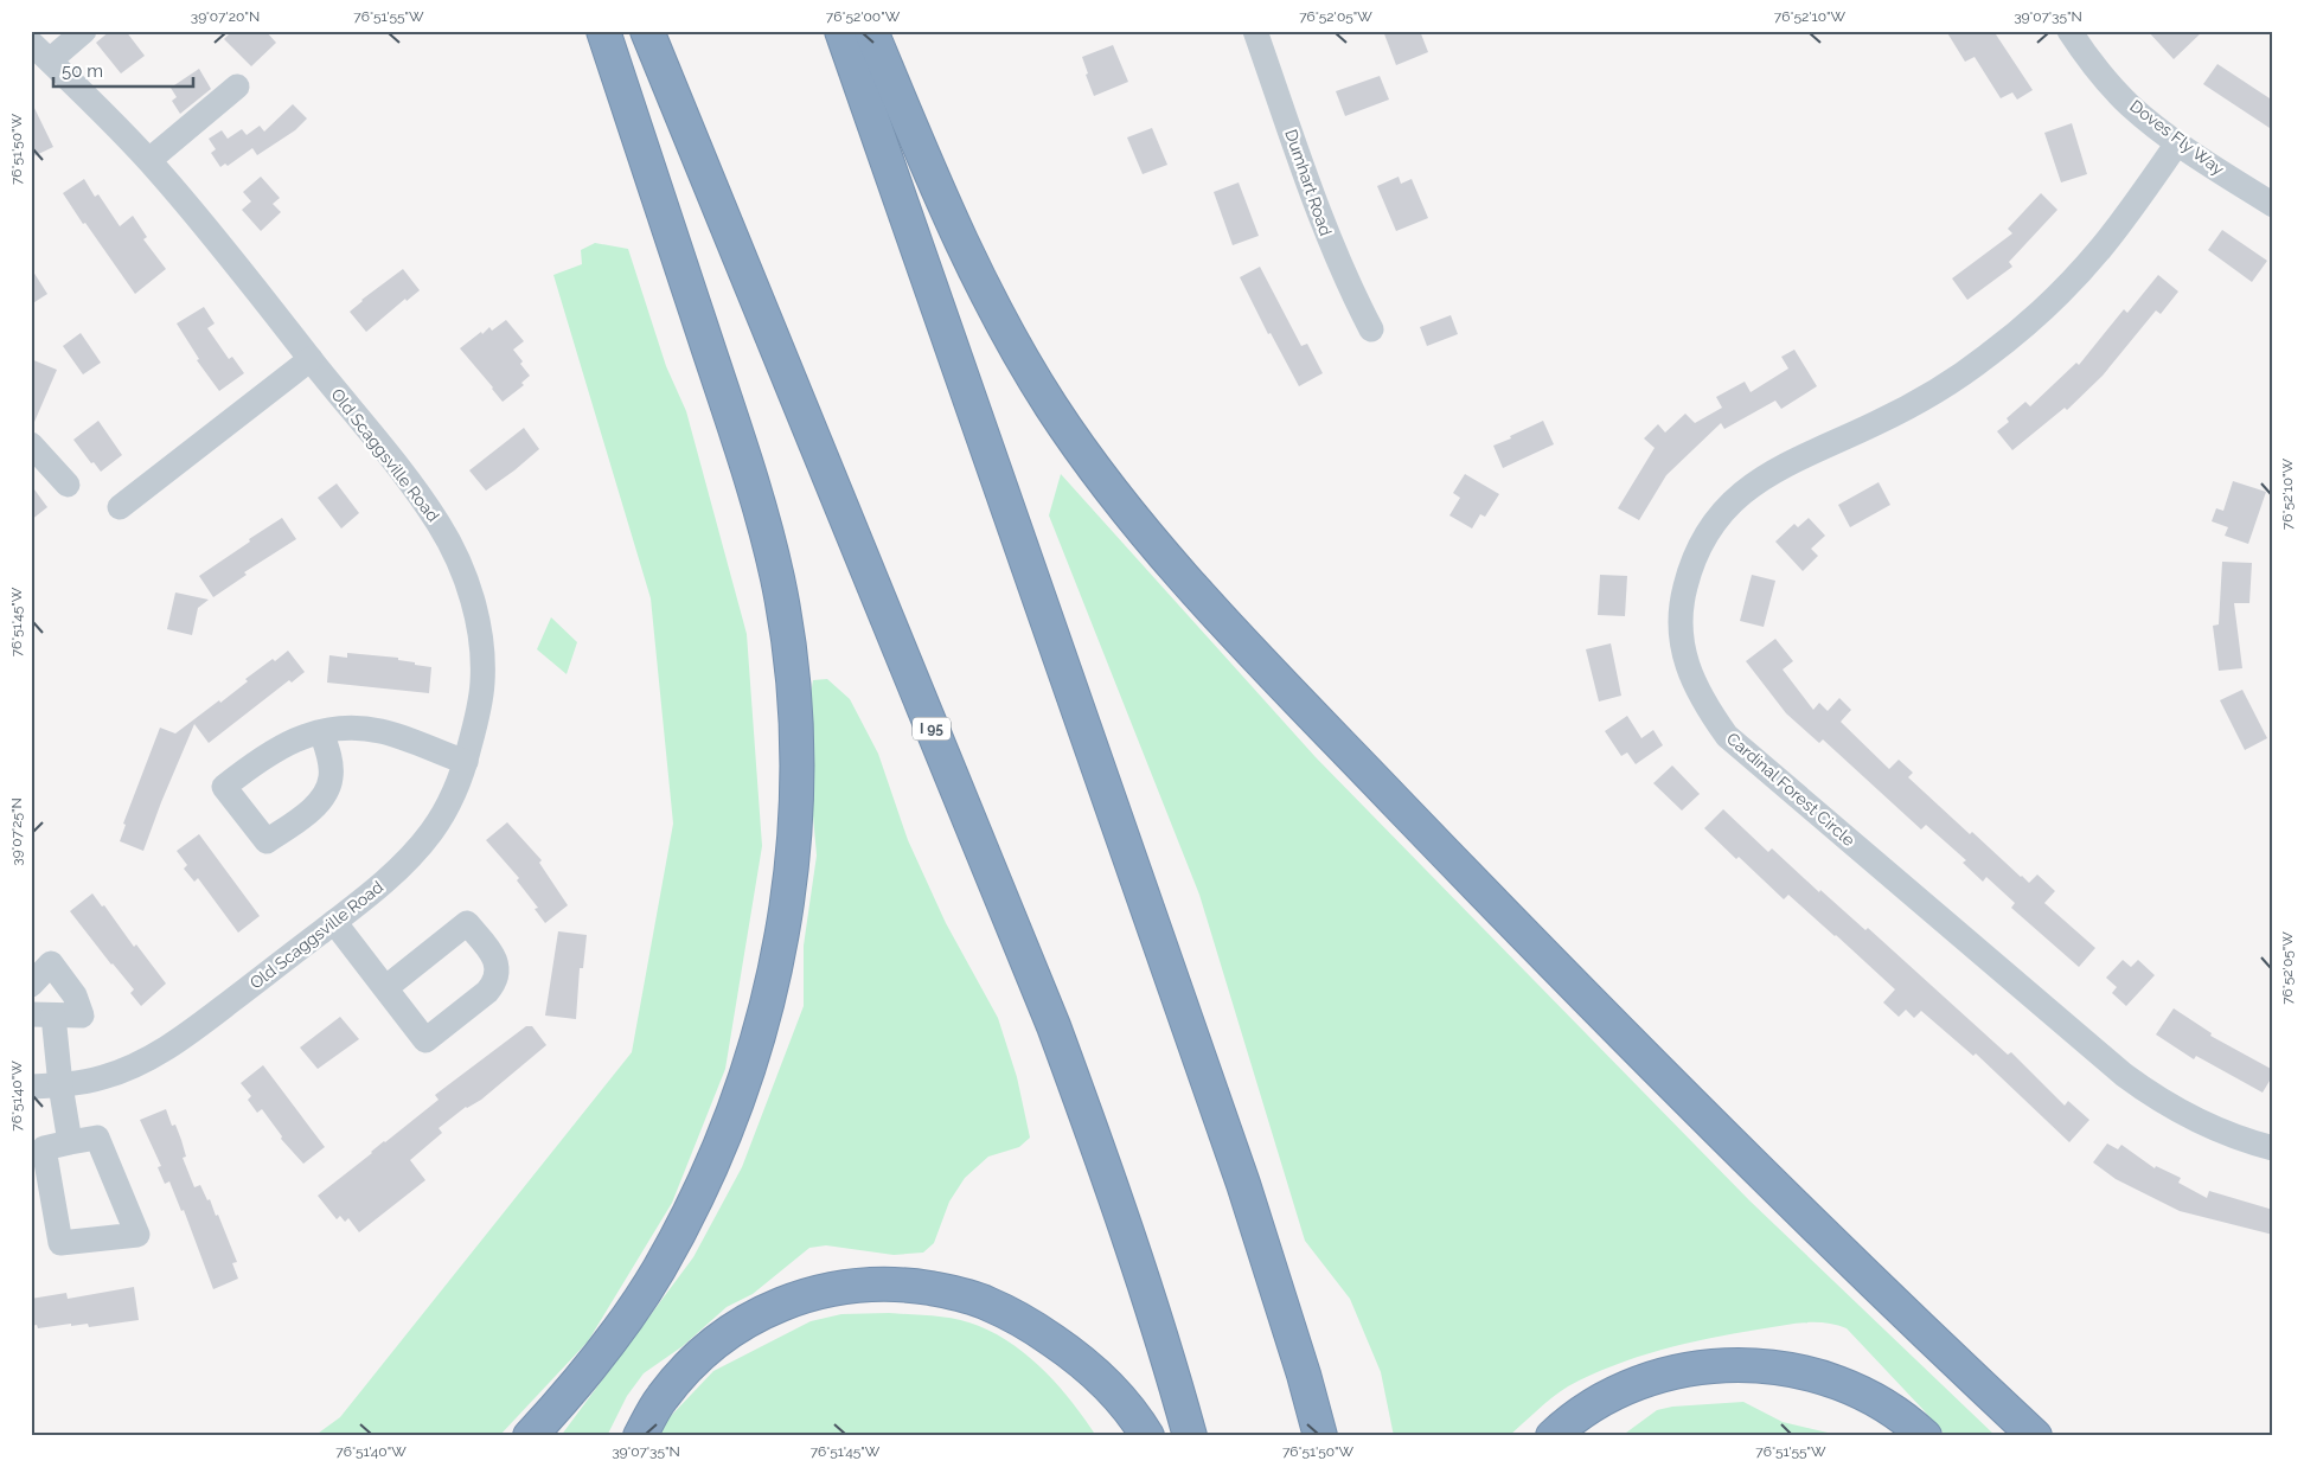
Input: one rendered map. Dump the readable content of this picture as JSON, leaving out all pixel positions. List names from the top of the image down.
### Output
{
  "streets": {
    "highway": ["I 95"],
    "street": [
      "Doves Fly Way",
      "Dumhart Road",
      "Old Scaggsville Road",
      "Cardinal Forest Circle"
    ]
  },
  "crossings": [
    ["Doves Fly Way", "Cardinal Forest Circle"]
  ],
  "scale_bar": "50 m",
  "coordinates": [
    "39°07'20\"N",
    "76°51'55\"W",
    "76°52'00\"W",
    "76°52'05\"W",
    "76°52'10\"W",
    "39°07'35\"N",
    "76°51'50\"W",
    "76°51'45\"W",
    "39°07'25\"N",
    "76°51'40\"W"
  ]
}
